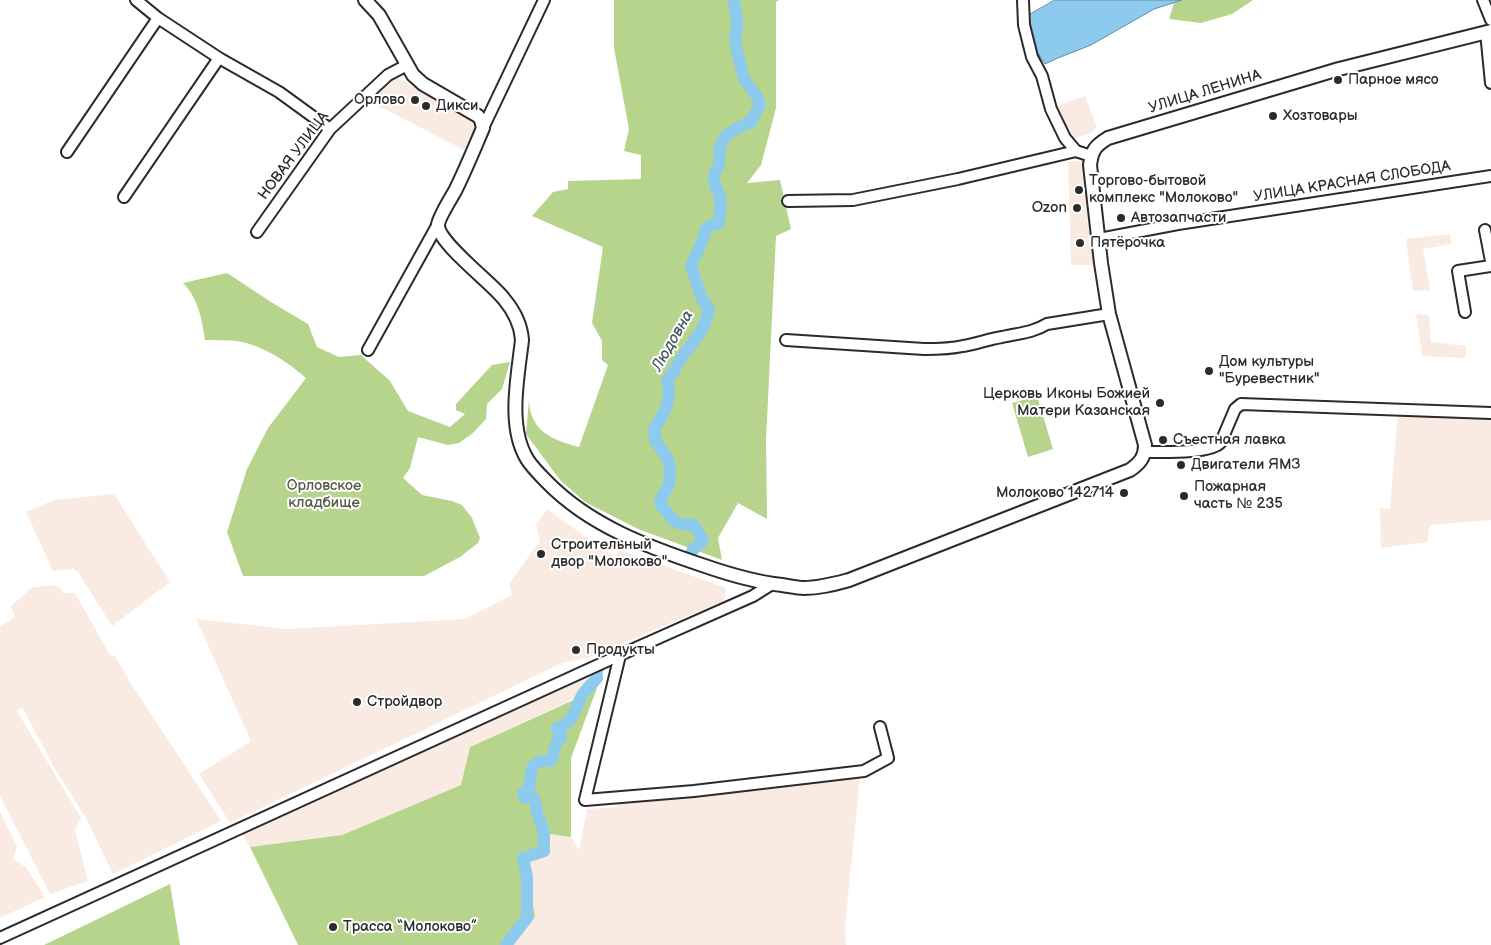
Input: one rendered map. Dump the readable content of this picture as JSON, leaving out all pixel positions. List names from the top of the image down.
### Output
{
  "streets": {
    "main road": ["УЛИЦА ЛЕНИНА"],
    "street": ["НОВАЯ УЛИЦА", "УЛИЦА КРАСНАЯ СЛОБОДА"]
  },
  "water": ["Людовна"],
  "parks": ["Орловское кладбище"],
  "places": [
    "Парное мясо",
    "Орлово",
    "Дикси",
    "Хозтовары",
    "Торгово-бытовой комплекс \"Молоково\"",
    "Ozon",
    "Автозапчасти",
    "Пятёрочка",
    "Дом культуры \"Буревестник\"",
    "Церковь Иконы Божией Матери Казанская",
    "Съестная лавка",
    "Двигатели ЯМЗ",
    "Молоково 142714",
    "Пожарная часть № 235",
    "Строительный двор \"Молоково\"",
    "Продукты",
    "Стройдвор",
    "Трасса “Молоково”"
  ]
}
